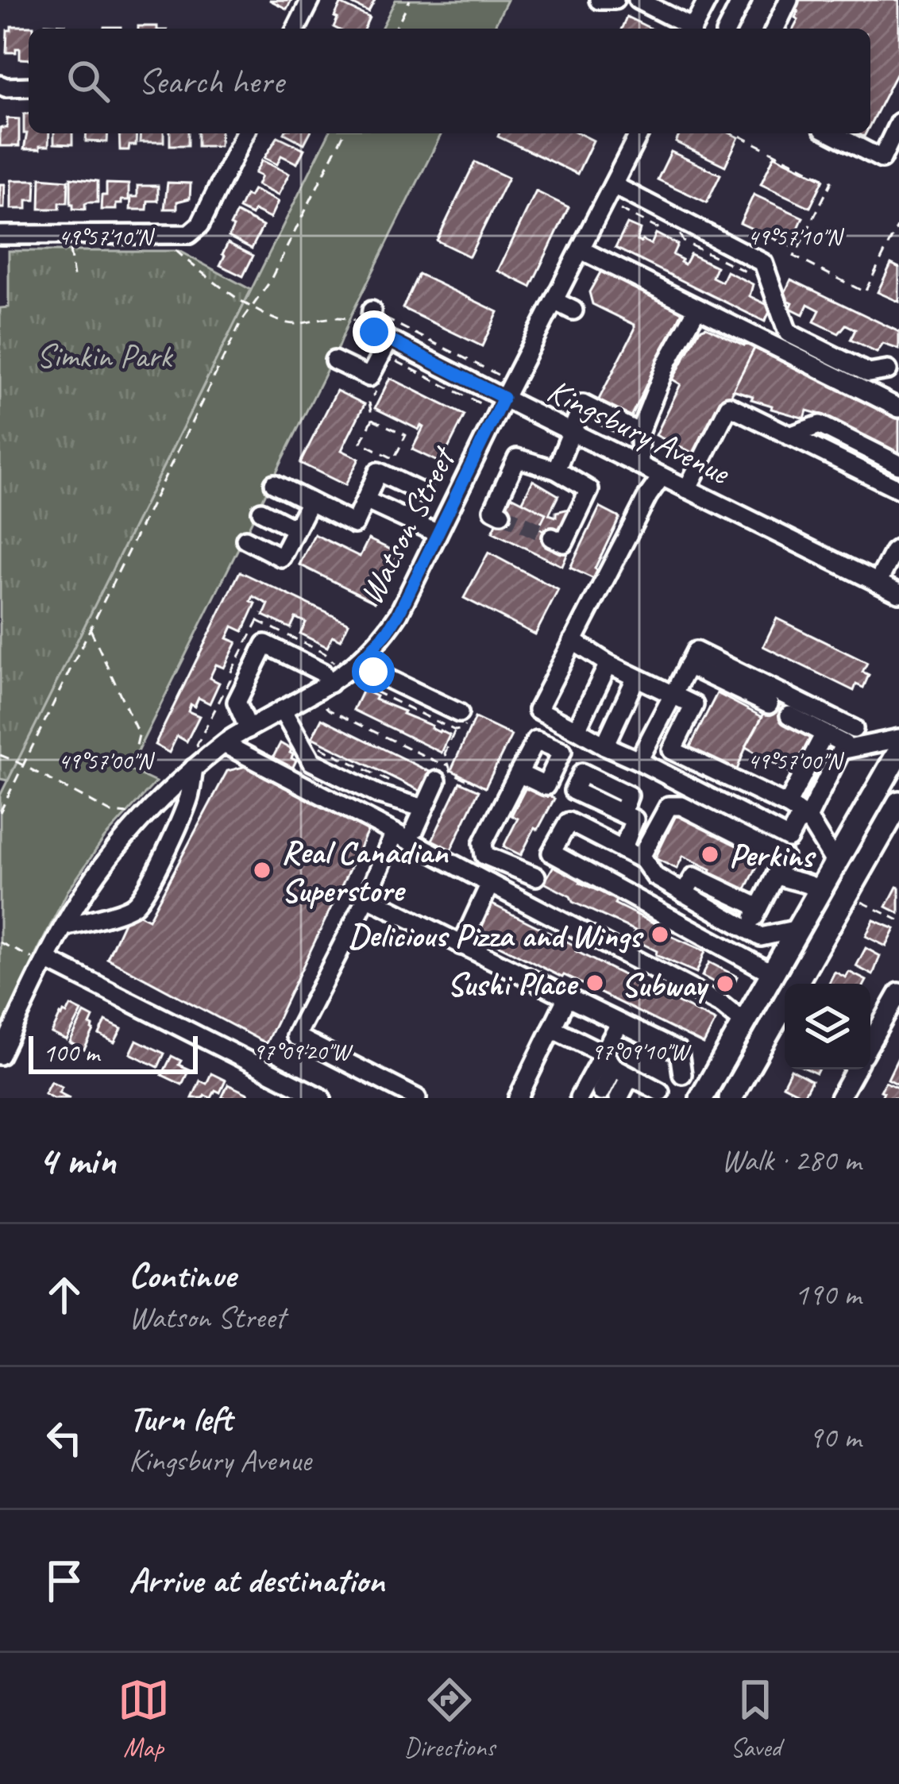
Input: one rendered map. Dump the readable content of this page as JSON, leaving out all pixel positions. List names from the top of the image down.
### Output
{
  "streets": {
    "street": ["Kingsbury Avenue", "Watson Street"]
  },
  "crossings": [
    ["Kingsbury Avenue", "Watson Street"]
  ],
  "parks": ["Simkin Park"],
  "places": [
    "Perkins",
    "Real Canadian Superstore",
    "Delicious Pizza and Wings",
    "Sushi Place",
    "Subway"
  ],
  "scale_bar": "100 m",
  "page": {
    "search": "Search here",
    "scale": "100 m",
    "heading": ["4 min", "Walk · 280 m"],
    "list": [
      ["Continue", "Watson Street", "190 m"],
      ["Turn left", "Kingsbury Avenue", "90 m"],
      "Arrive at destination"
    ],
    "nav": ["Map", "Directions", "Saved"]
  },
  "coordinates": [
    "49°57'10\"N",
    "49°57'00\"N",
    "97°09'20\"W",
    "97°09'10\"W"
  ]
}
